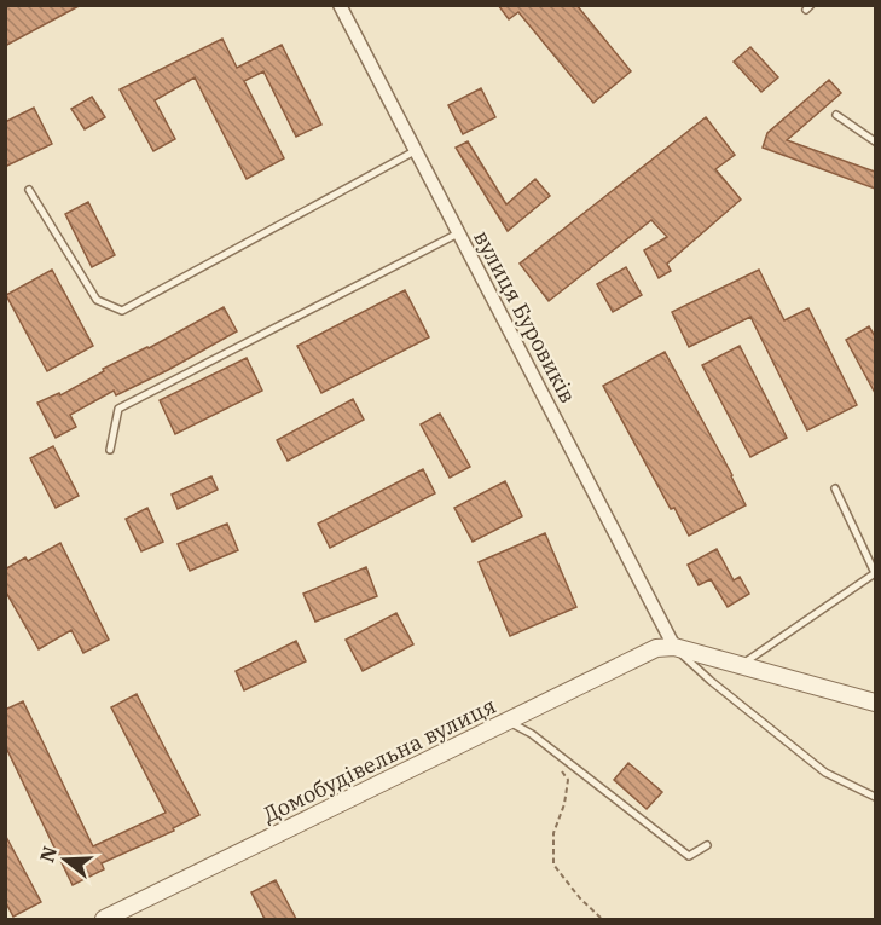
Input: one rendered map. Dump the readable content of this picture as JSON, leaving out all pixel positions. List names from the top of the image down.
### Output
{
  "streets": {
    "street": ["вулиця Буровиків", "Домобудівельна вулиця"]
  },
  "crossings": [
    ["вулиця Буровиків", "Домобудівельна вулиця"]
  ],
  "north": "left"
}
